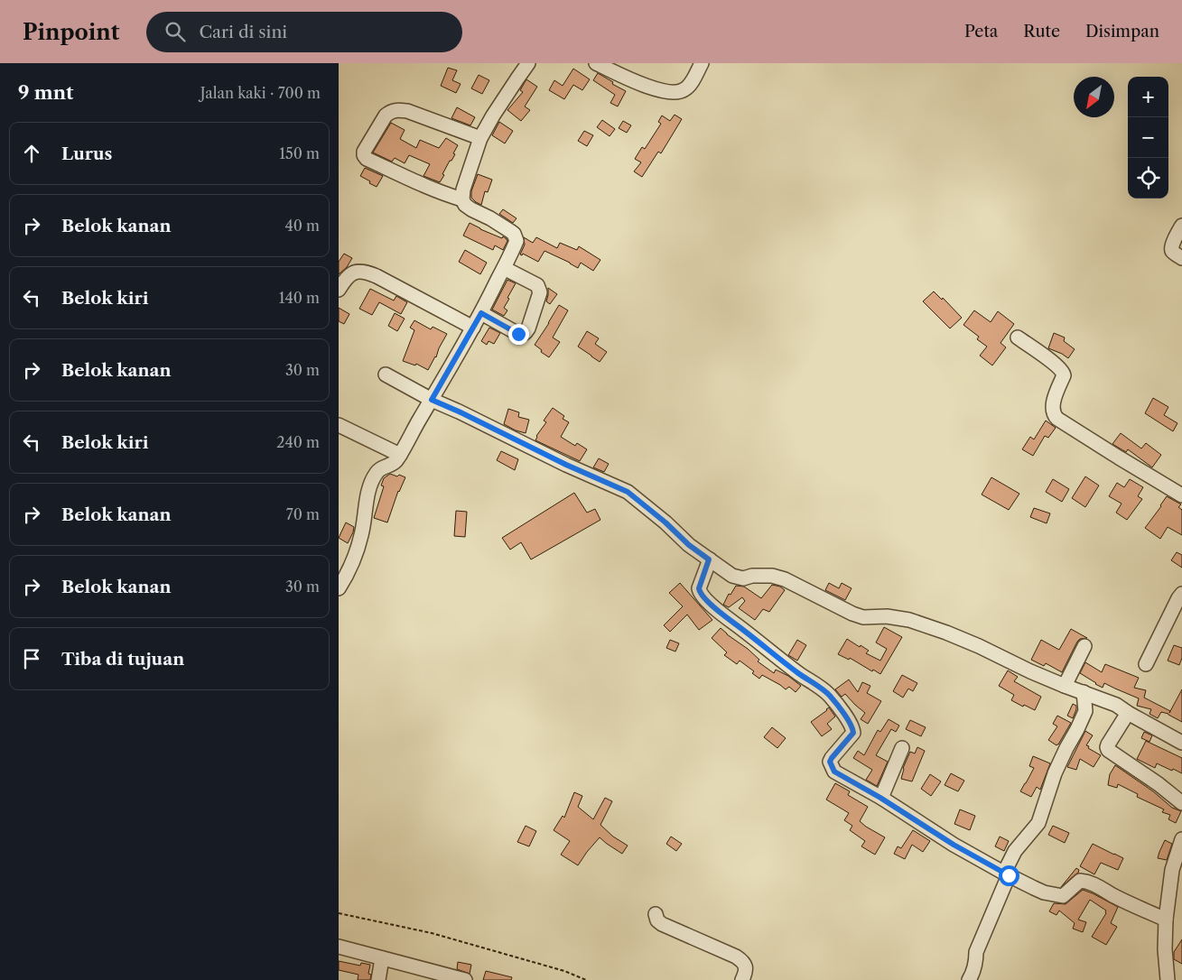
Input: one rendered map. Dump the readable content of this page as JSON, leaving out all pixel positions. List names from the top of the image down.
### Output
{
  "north": "bottom left",
  "page": {
    "header": "Pinpoint",
    "search": "Cari di sini",
    "nav": ["Peta", "Rute", "Disimpan"],
    "heading": ["9 mnt", "Jalan kaki · 700 m"],
    "map_buttons": ["+", "−"],
    "list": [
      ["Lurus", "150 m"],
      ["Belok kanan", "40 m"],
      ["Belok kiri", "140 m"],
      ["Belok kanan", "30 m"],
      ["Belok kiri", "240 m"],
      ["Belok kanan", "70 m"],
      ["Belok kanan", "30 m"],
      "Tiba di tujuan"
    ]
  }
}
